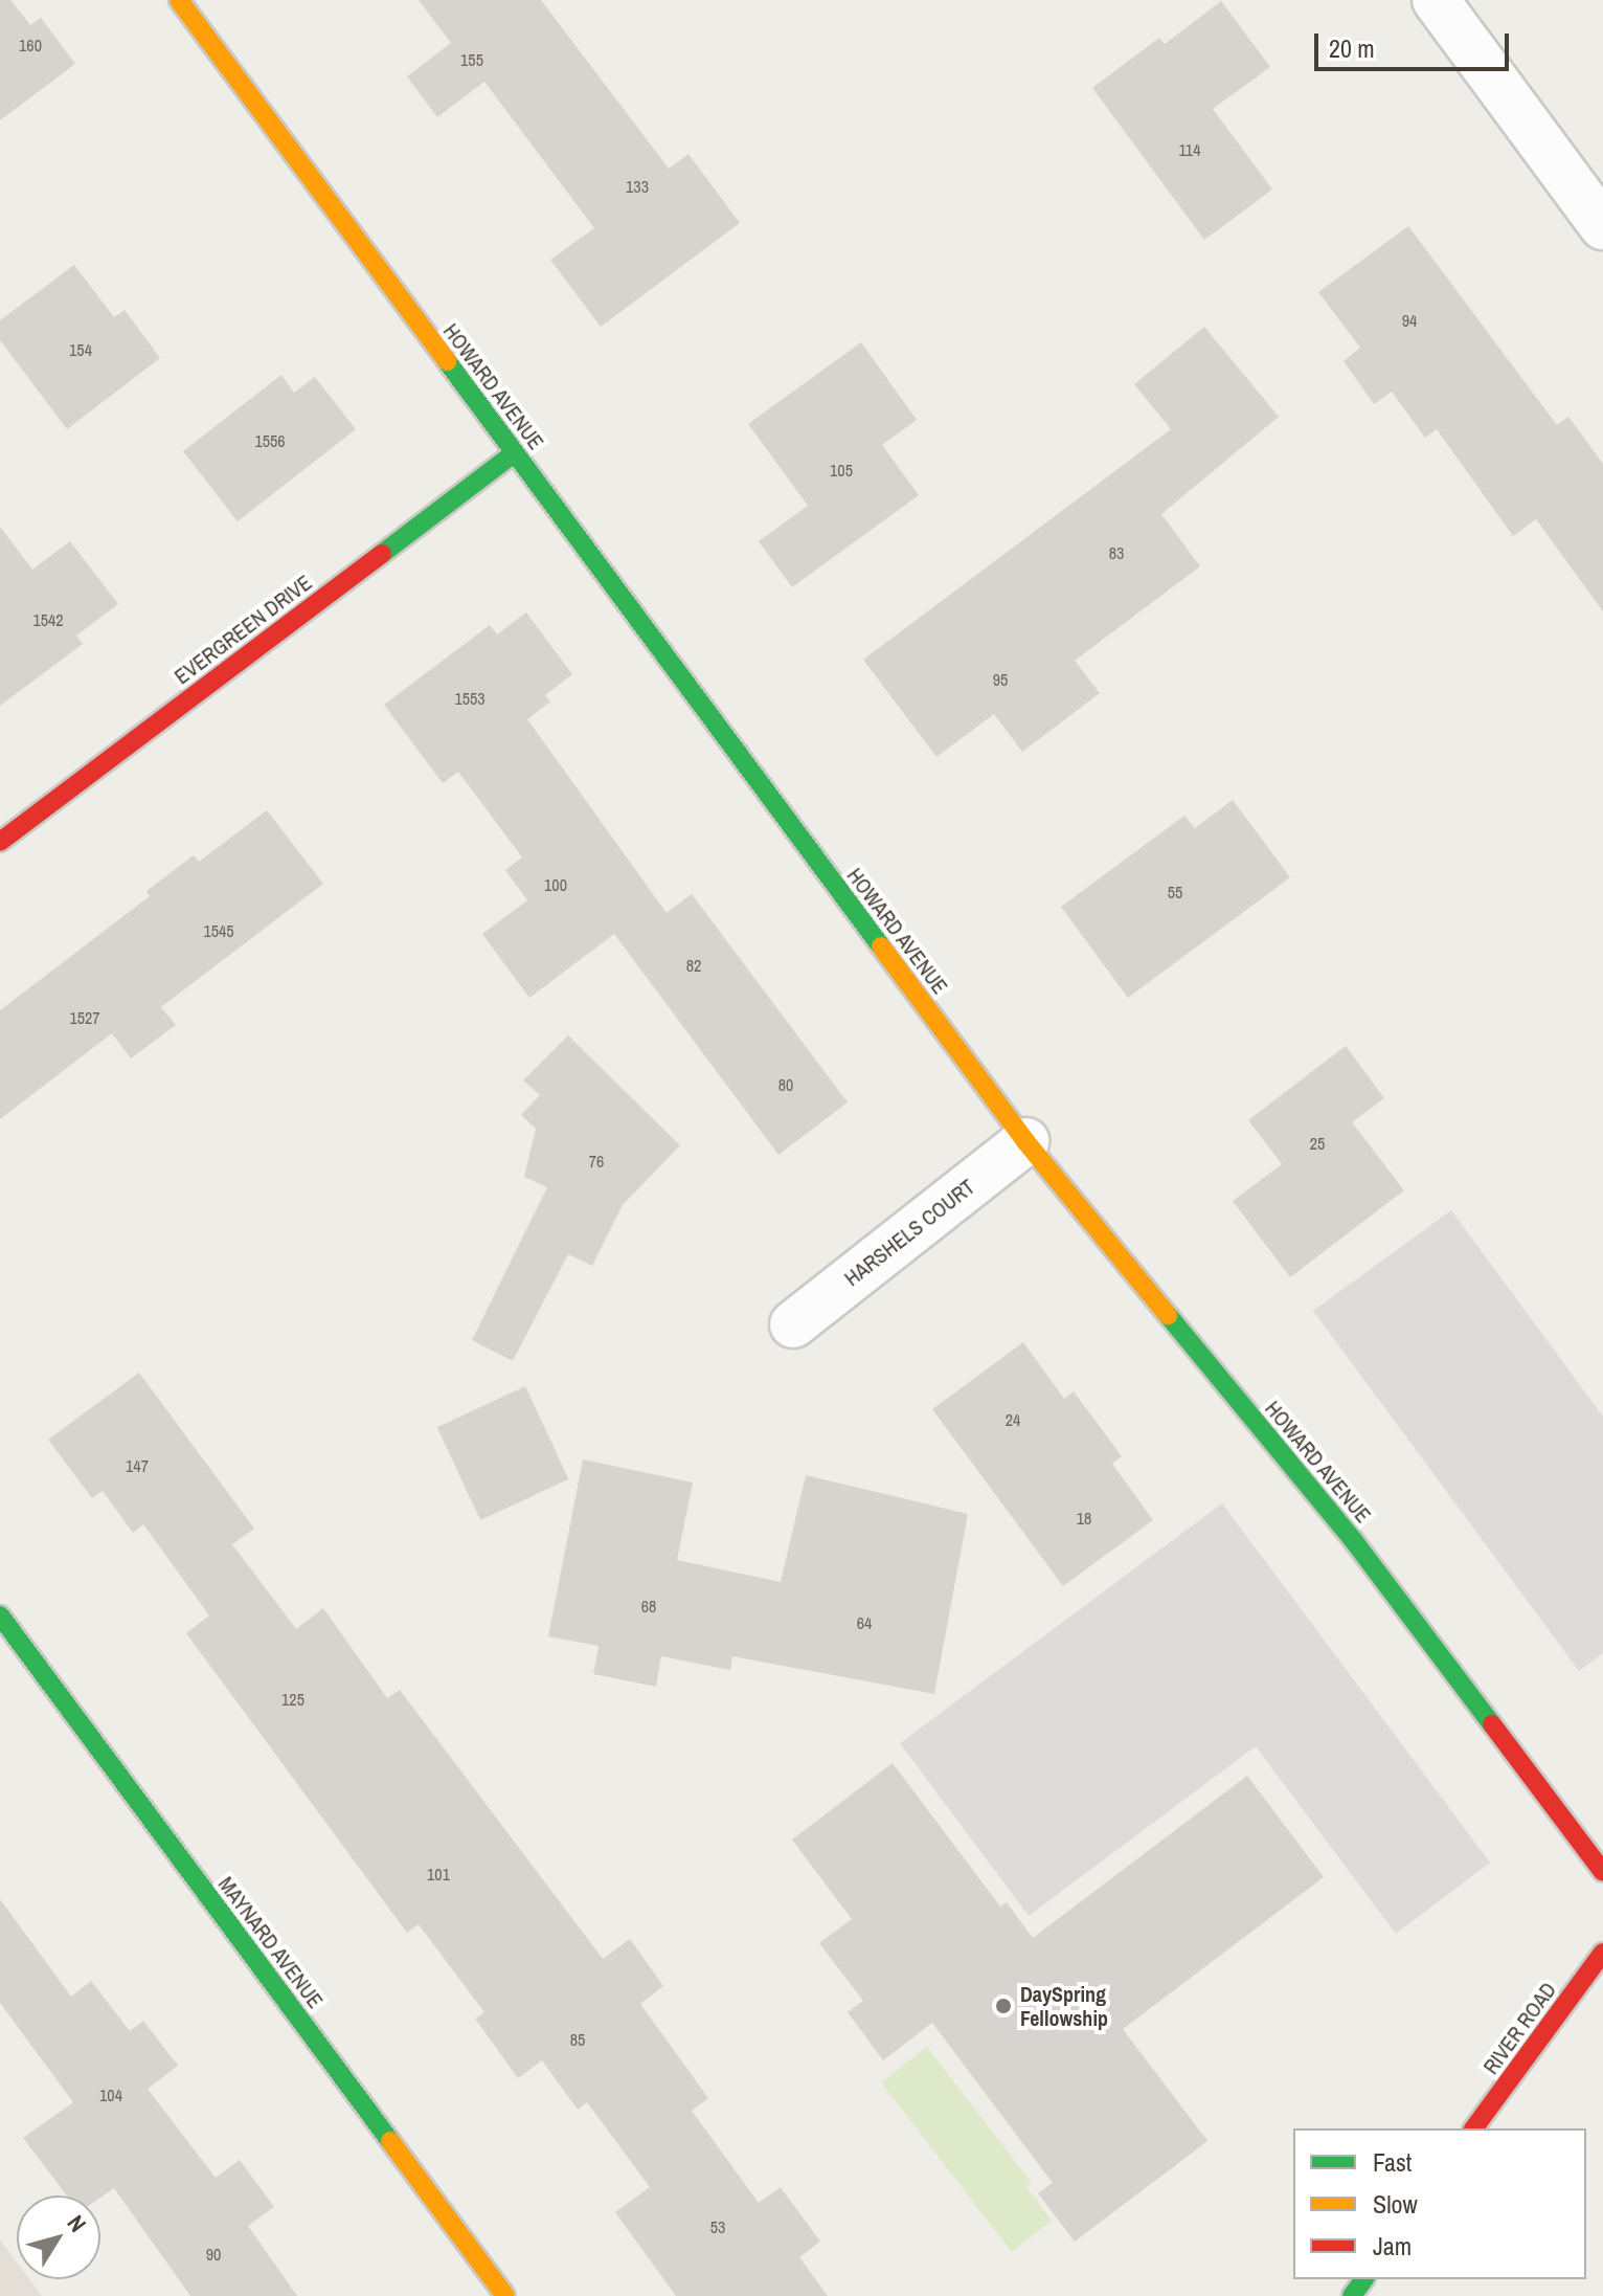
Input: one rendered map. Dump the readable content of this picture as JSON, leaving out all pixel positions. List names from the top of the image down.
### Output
{
  "streets": {
    "street": [
      "HOWARD AVENUE",
      "EVERGREEN DRIVE",
      "HARSHELS COURT",
      "MAYNARD AVENUE",
      "RIVER ROAD"
    ]
  },
  "crossings": [
    ["HOWARD AVENUE", "EVERGREEN DRIVE"],
    ["HOWARD AVENUE", "HARSHELS COURT"]
  ],
  "places": ["DaySpring Fellowship"],
  "house_numbers": [
    "160",
    "155",
    "114",
    "133",
    "94",
    "154",
    "1556",
    "105",
    "83",
    "1542",
    "95",
    "1553",
    "100",
    "55",
    "1545",
    "82",
    "1527",
    "80",
    "25",
    "76",
    "24",
    "147",
    "18",
    "68",
    "64",
    "125",
    "101",
    "85",
    "104",
    "53",
    "90"
  ],
  "legend": ["Fast", "Slow", "Jam"],
  "scale_bar": "20 m",
  "north": "top right"
}
